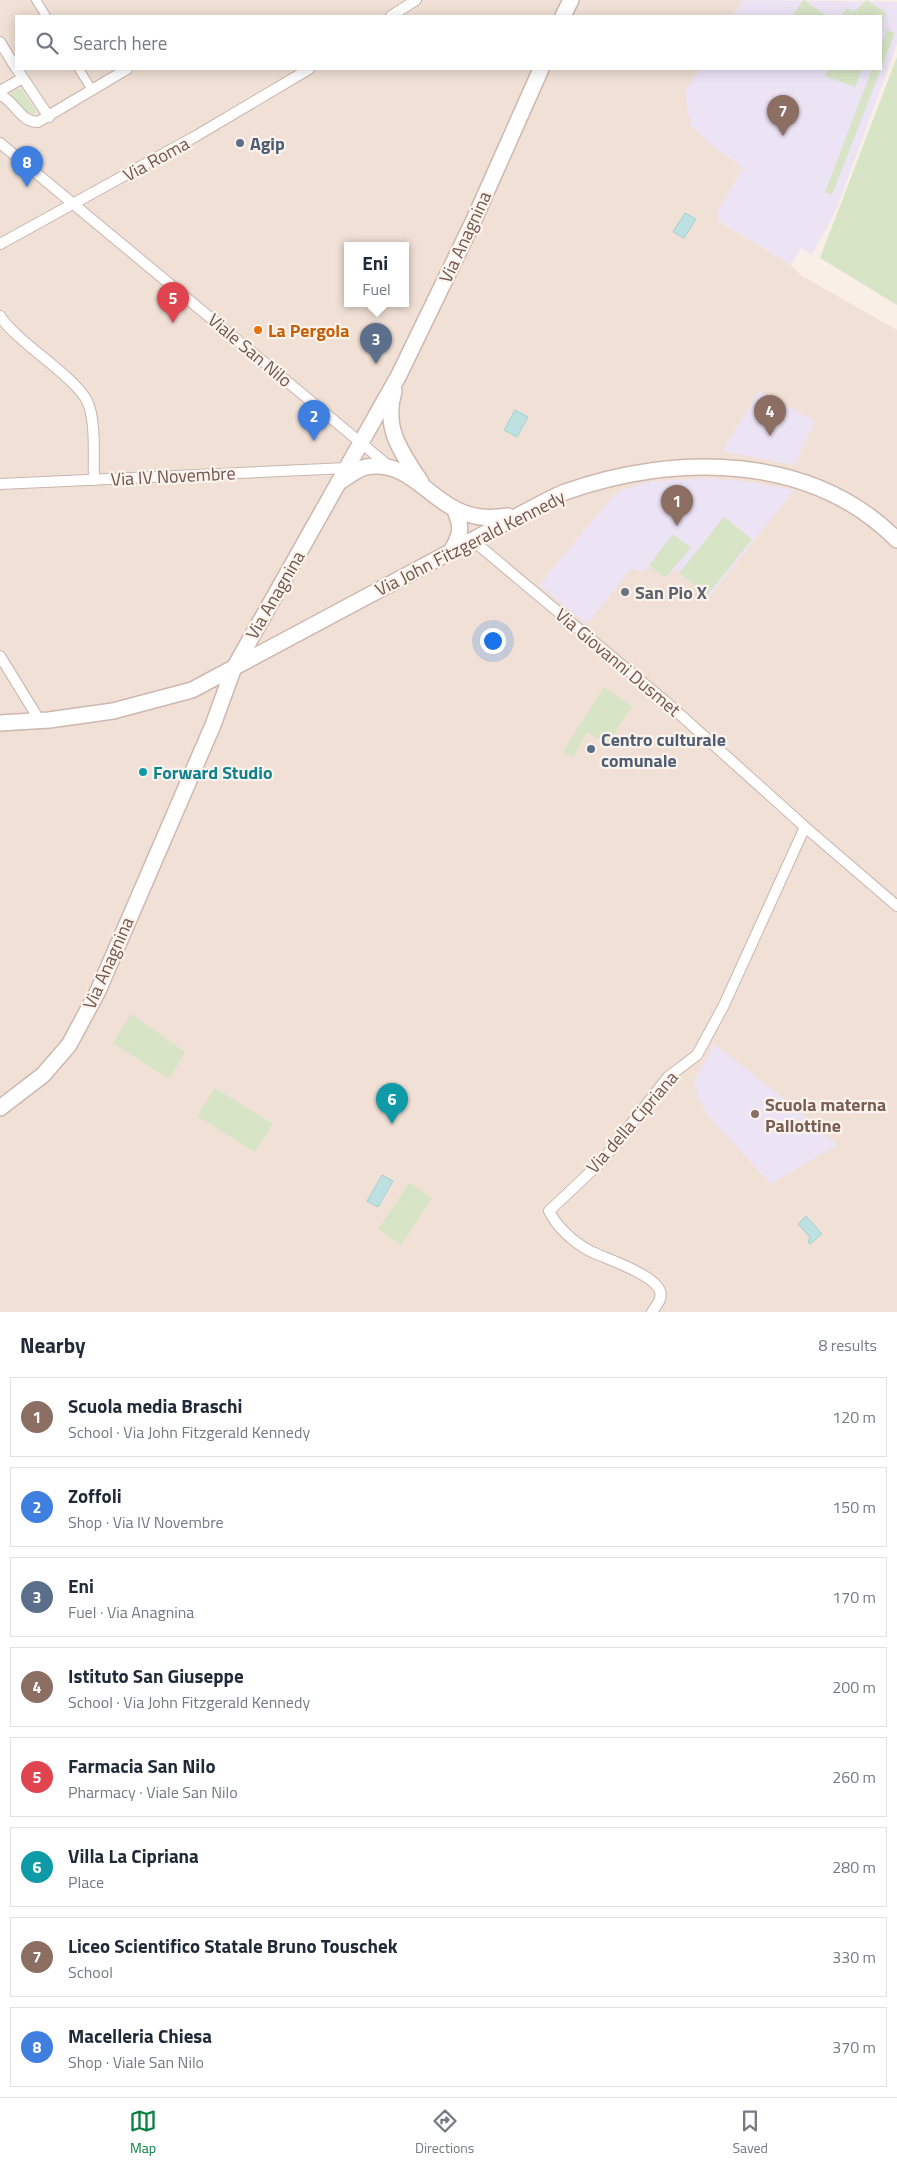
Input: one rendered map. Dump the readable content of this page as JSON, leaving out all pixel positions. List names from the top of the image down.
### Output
{
  "streets": {
    "main road": ["Via Anagnina", "Via John Fitzgerald Kennedy"],
    "street": [
      "Via Roma",
      "Viale San Nilo",
      "Via IV Novembre",
      "Via Giovanni Dusmet",
      "Via della Cipriana"
    ]
  },
  "crossings": [
    ["Via Roma", "Viale San Nilo"],
    ["Via Anagnina", "Viale San Nilo"],
    ["Via Anagnina", "Via IV Novembre"],
    ["Via Anagnina", "Via John Fitzgerald Kennedy"],
    ["Via John Fitzgerald Kennedy", "Via Giovanni Dusmet"],
    ["Via Giovanni Dusmet", "Via della Cipriana"]
  ],
  "places": [
    "Agip",
    "La Pergola",
    "San Pio X",
    "Centro culturale comunale",
    "Forward Studio",
    "Scuola materna Pallottine"
  ],
  "page": {
    "search": "Search here",
    "pins": [
      "7",
      "8",
      "5",
      "3",
      "4",
      "2",
      "1",
      "6"
    ],
    "popup": ["Eni", "Fuel"],
    "heading": ["Nearby", "8 results"],
    "list": [
      {
        "mark": "1",
        "name": "Scuola media Braschi",
        "note": "School · Via John Fitzgerald Kennedy",
        "value": "120 m"
      },
      {
        "mark": "2",
        "name": "Zoffoli",
        "note": "Shop · Via IV Novembre",
        "value": "150 m"
      },
      {
        "mark": "3",
        "name": "Eni",
        "note": "Fuel · Via Anagnina",
        "value": "170 m"
      },
      {
        "mark": "4",
        "name": "Istituto San Giuseppe",
        "note": "School · Via John Fitzgerald Kennedy",
        "value": "200 m"
      },
      {
        "mark": "5",
        "name": "Farmacia San Nilo",
        "note": "Pharmacy · Viale San Nilo",
        "value": "260 m"
      },
      {
        "mark": "6",
        "name": "Villa La Cipriana",
        "note": "Place",
        "value": "280 m"
      },
      {
        "mark": "7",
        "name": "Liceo Scientifico Statale Bruno Touschek",
        "note": "School",
        "value": "330 m"
      },
      {
        "mark": "8",
        "name": "Macelleria Chiesa",
        "note": "Shop · Viale San Nilo",
        "value": "370 m"
      }
    ],
    "nav": ["Map", "Directions", "Saved"]
  }
}
